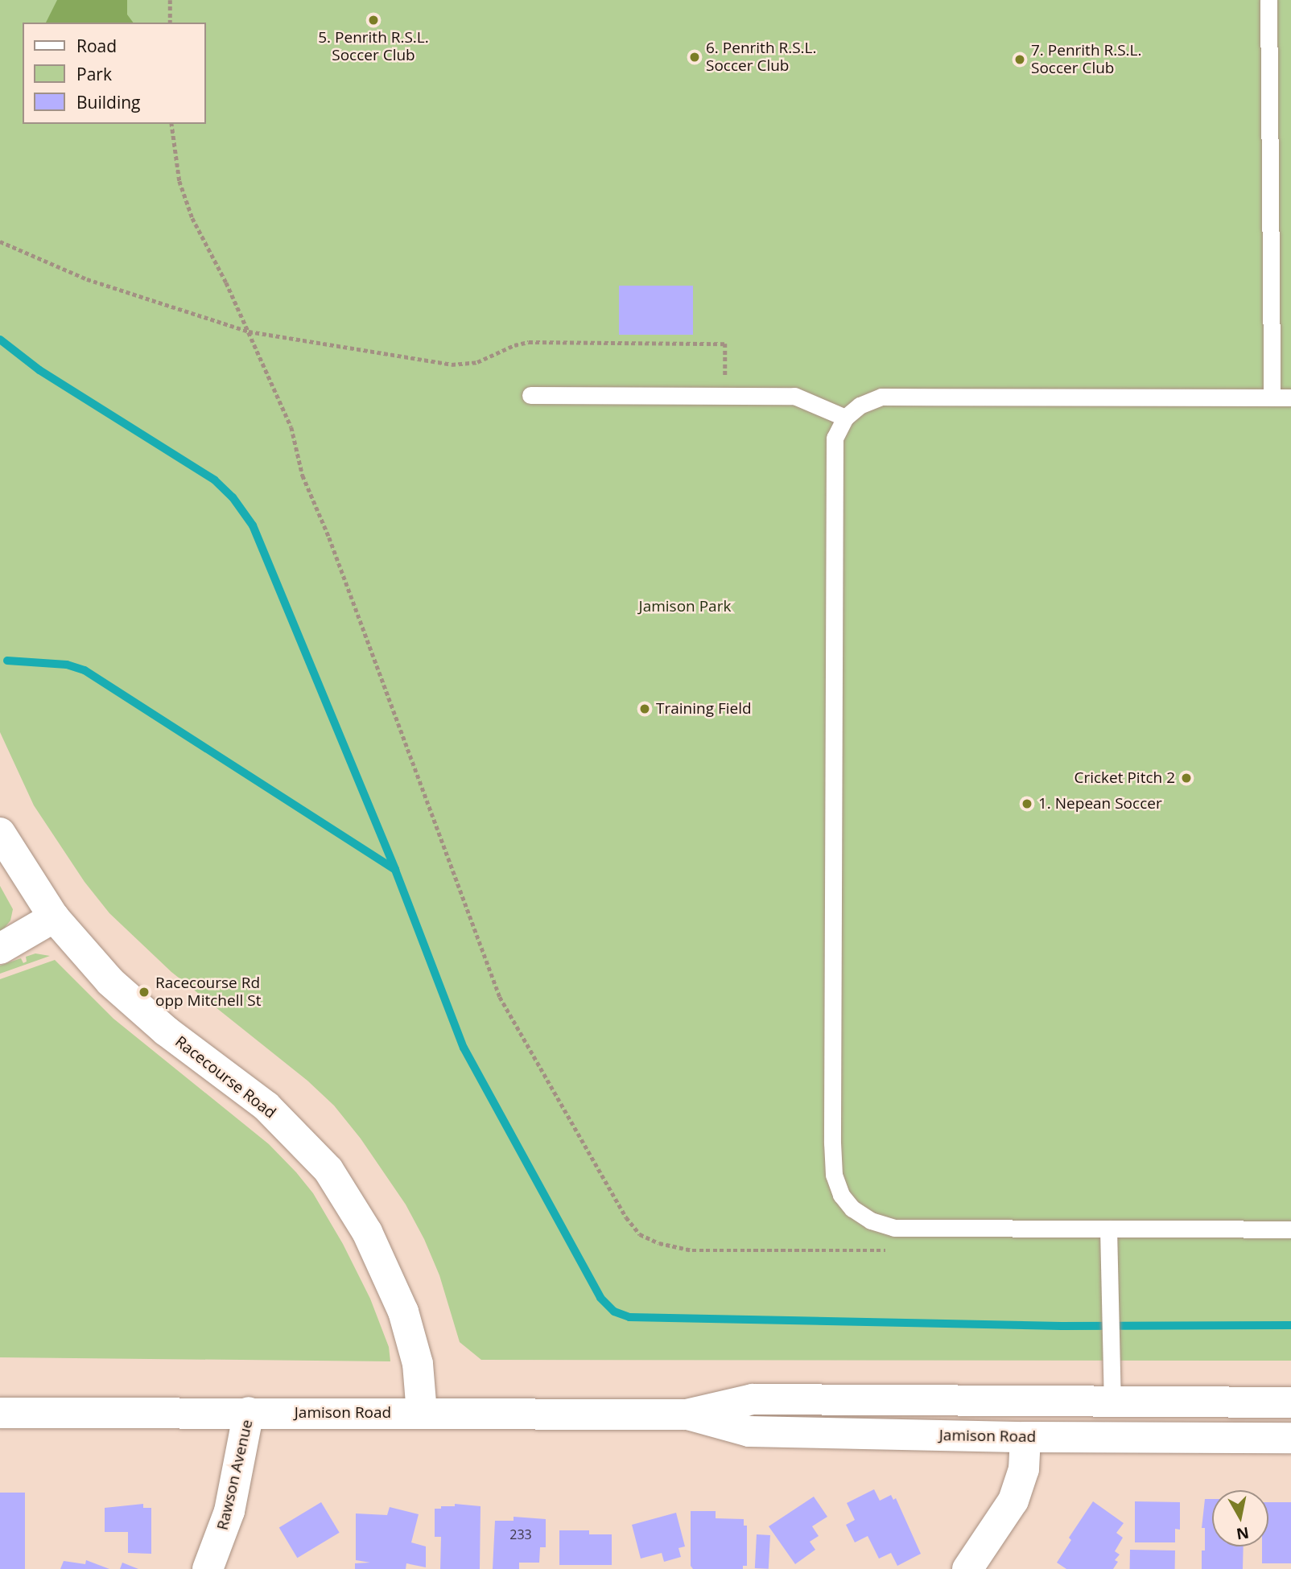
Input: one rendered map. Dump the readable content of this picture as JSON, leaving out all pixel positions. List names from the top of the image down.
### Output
{
  "streets": {
    "main road": ["Racecourse Road", "Jamison Road", "Rawson Avenue"]
  },
  "crossings": [
    ["Racecourse Road", "Jamison Road"],
    ["Jamison Road", "Rawson Avenue"]
  ],
  "parks": ["Jamison Park"],
  "places": [
    "5. Penrith R.S.L. Soccer Club",
    "6. Penrith R.S.L. Soccer Club",
    "7. Penrith R.S.L. Soccer Club",
    "Training Field",
    "Cricket Pitch 2",
    "1. Nepean Soccer",
    "Racecourse Rd opp Mitchell St"
  ],
  "house_numbers": ["233"],
  "legend": ["Road", "Park", "Building"],
  "north": "bottom"
}
